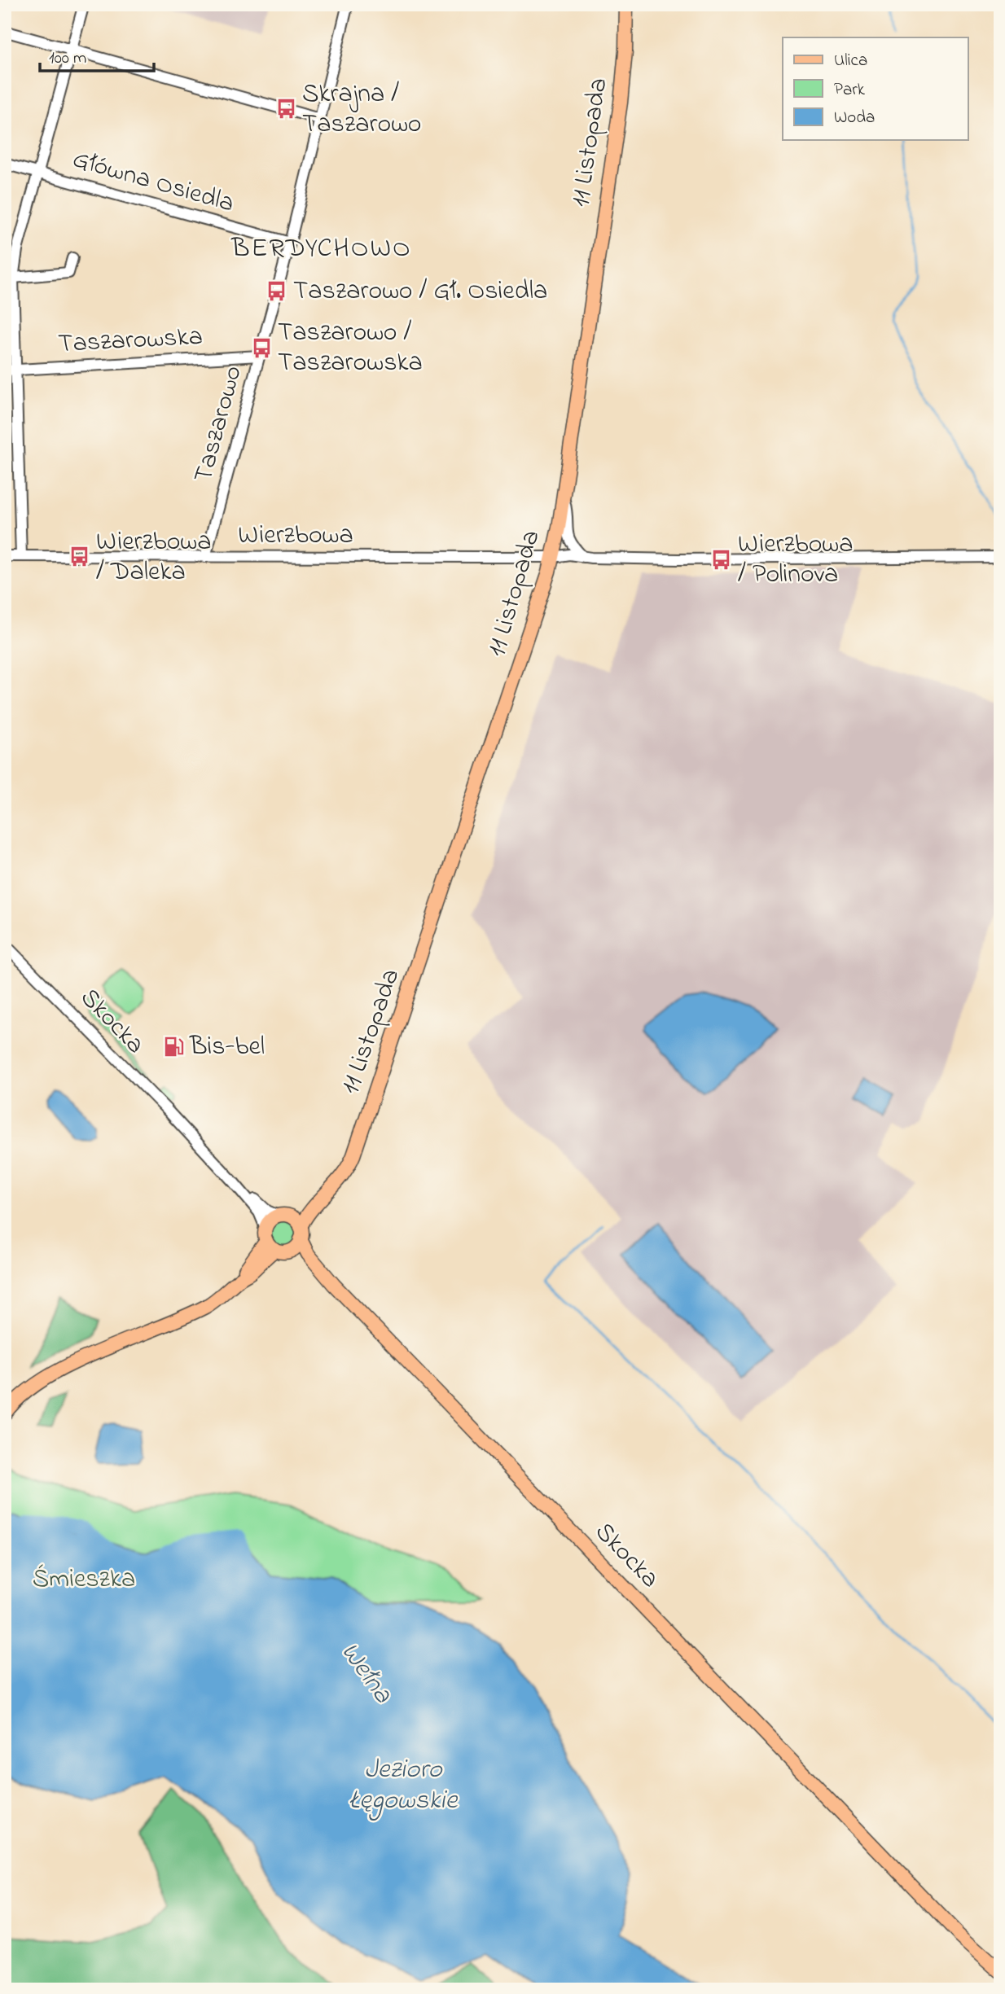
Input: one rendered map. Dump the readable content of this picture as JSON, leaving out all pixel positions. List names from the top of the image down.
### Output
{
  "streets": {
    "main road": ["11 Listopada", "Skocka"],
    "street": [
      "Główna Osiedla",
      "Taszarowska",
      "Taszarowo",
      "Wierzbowa"
    ]
  },
  "crossings": [
    ["11 Listopada", "Wierzbowa"],
    ["11 Listopada", "Skocka"],
    ["Główna Osiedla", "Taszarowo"],
    ["Taszarowska", "Taszarowo"],
    ["Taszarowo", "Wierzbowa"]
  ],
  "districts": ["BERDYCHOWO"],
  "water": ["Wełna", "Jezioro Łęgowskie"],
  "parks": ["Śmieszka"],
  "places": {
    "bus stop": [
      "Skrajna / Taszarowo",
      "Taszarowo / Gł. Osiedla",
      "Taszarowo / Taszarowska",
      "Wierzbowa / Daleka",
      "Wierzbowa / Polinova"
    ],
    "fuel station": ["Bis-bel"]
  },
  "legend": ["Ulica", "Park", "Woda"],
  "scale_bar": "100 m"
}
